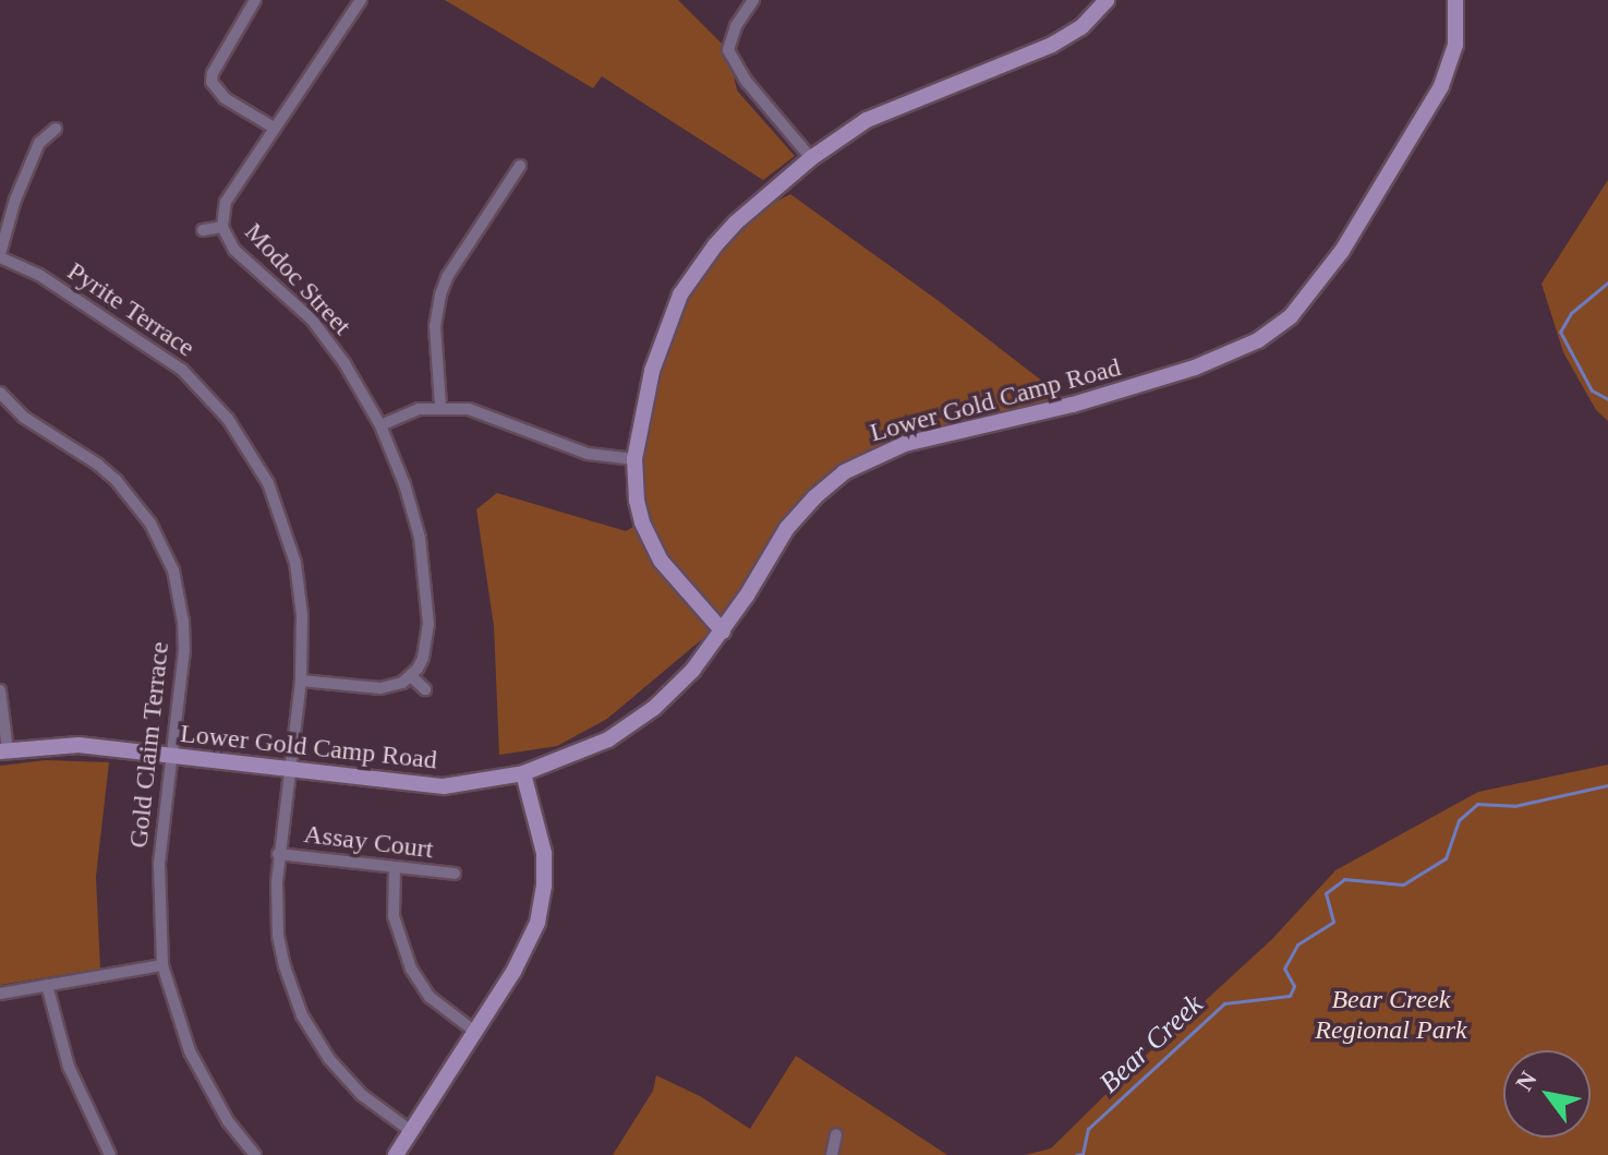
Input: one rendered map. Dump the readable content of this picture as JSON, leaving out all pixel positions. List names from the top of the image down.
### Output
{
  "streets": {
    "street": [
      "Modoc Street",
      "Pyrite Terrace",
      "Lower Gold Camp Road",
      "Gold Claim Terrace",
      "Assay Court"
    ]
  },
  "crossings": [
    ["Pyrite Terrace", "Lower Gold Camp Road"],
    ["Pyrite Terrace", "Assay Court"],
    ["Lower Gold Camp Road", "Gold Claim Terrace"]
  ],
  "water": ["Bear Creek"],
  "parks": ["Bear Creek Regional Park"],
  "north": "top left"
}
